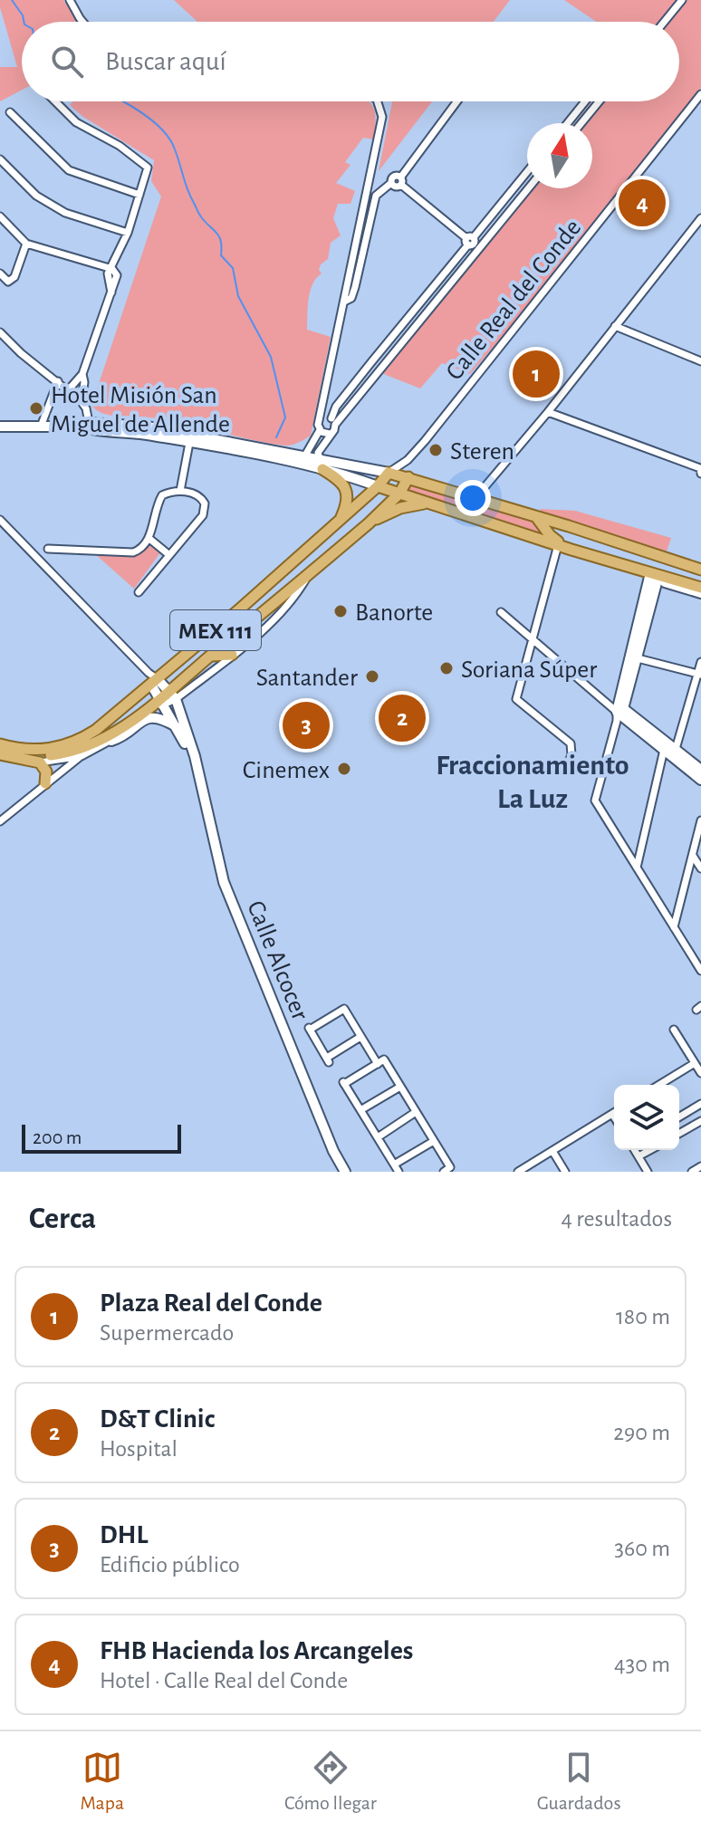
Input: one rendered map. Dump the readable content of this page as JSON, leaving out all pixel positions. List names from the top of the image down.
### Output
{
  "streets": {
    "main road": ["MEX 111"],
    "street": ["Calle Real del Conde", "Calle Alcocer"]
  },
  "crossings": [
    ["Calle Real del Conde", "MEX 111"],
    ["MEX 111", "Calle Alcocer"]
  ],
  "districts": ["Fraccionamiento La Luz"],
  "places": [
    "Hotel Misión San Miguel de Allende",
    "Steren",
    "Banorte",
    "Soriana Súper",
    "Santander",
    "Cinemex"
  ],
  "scale_bar": "200 m",
  "north": "top",
  "page": {
    "search": "Buscar aquí",
    "pins": [
      "4",
      "1",
      "2",
      "3"
    ],
    "scale": "200 m",
    "heading": ["Cerca", "4 resultados"],
    "list": [
      {
        "mark": "1",
        "name": "Plaza Real del Conde",
        "note": "Supermercado",
        "value": "180 m"
      },
      {
        "mark": "2",
        "name": "D&T Clinic",
        "note": "Hospital",
        "value": "290 m"
      },
      {
        "mark": "3",
        "name": "DHL",
        "note": "Edificio público",
        "value": "360 m"
      },
      {
        "mark": "4",
        "name": "FHB Hacienda los Arcangeles",
        "note": "Hotel · Calle Real del Conde",
        "value": "430 m"
      }
    ],
    "nav": ["Mapa", "Cómo llegar", "Guardados"]
  }
}
